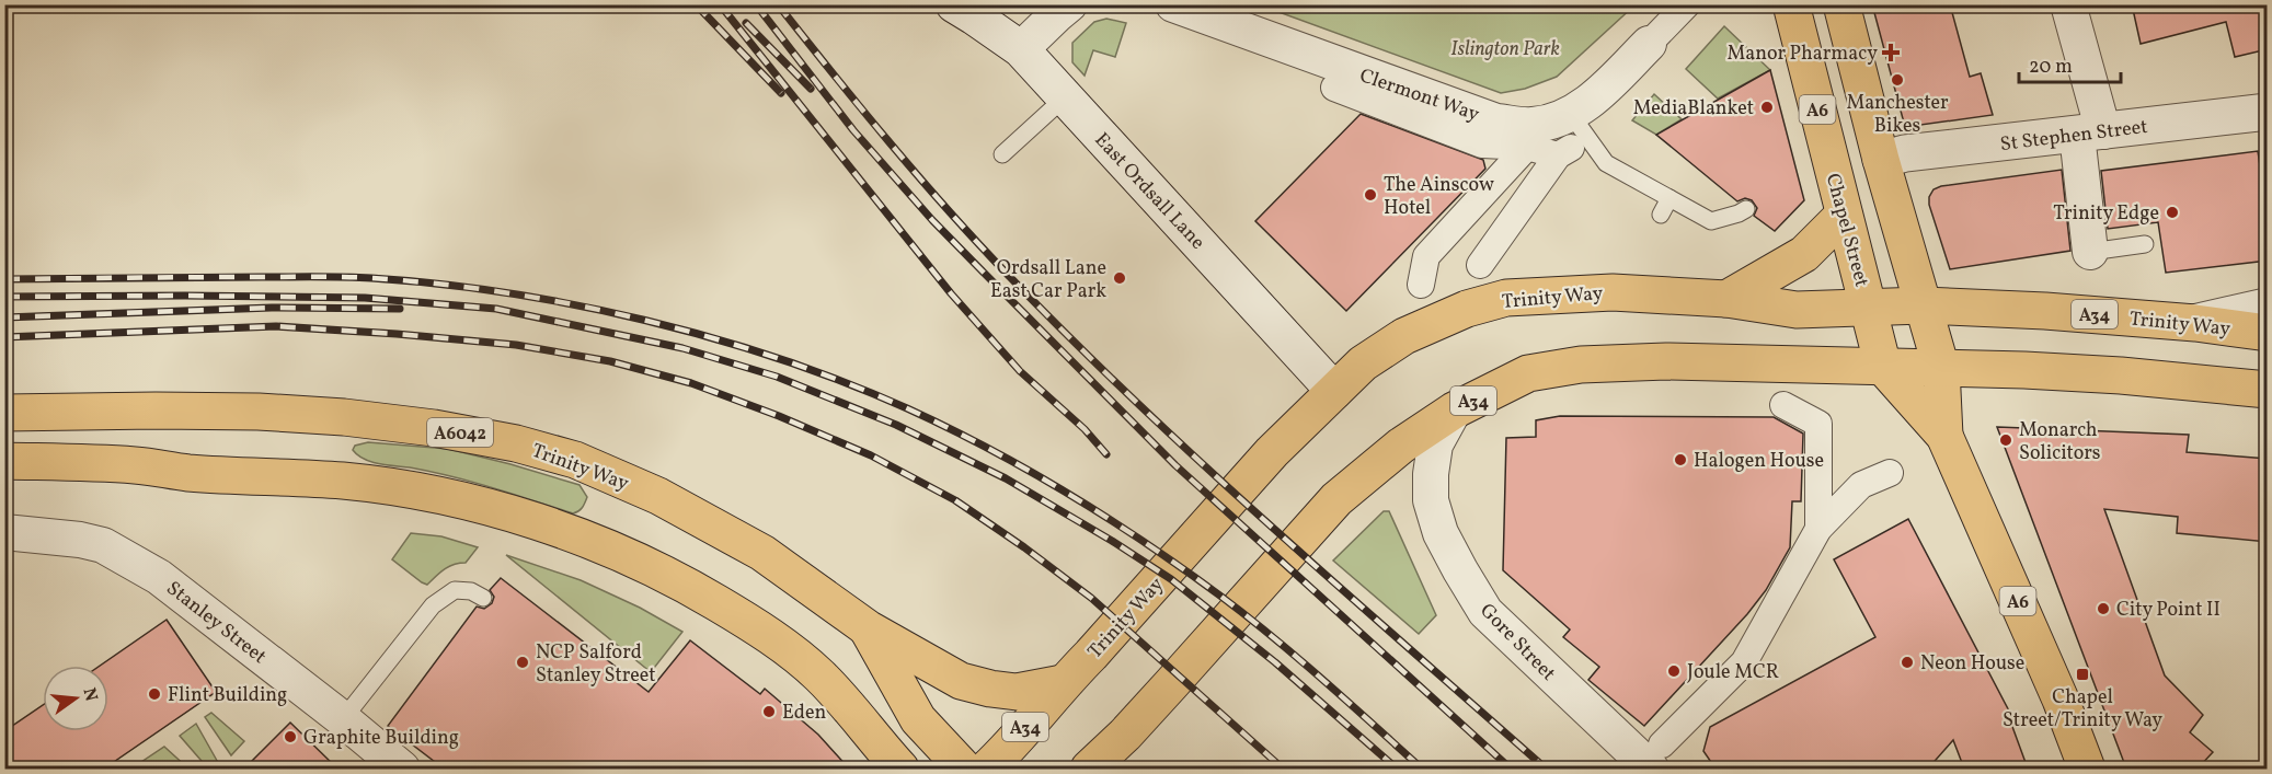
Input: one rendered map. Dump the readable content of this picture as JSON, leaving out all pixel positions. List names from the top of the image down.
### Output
{
  "streets": {
    "main road": [
      "A6",
      "St Stephen Street",
      "East Ordsall Lane",
      "Chapel Street",
      "Trinity Way",
      "A34",
      "A6042"
    ],
    "street": ["Clermont Way", "Stanley Street", "Gore Street"]
  },
  "crossings": [
    ["St Stephen Street", "Chapel Street"],
    ["East Ordsall Lane", "Trinity Way"],
    ["Chapel Street", "Trinity Way"],
    ["Chapel Street", "A34"],
    ["A34", "Gore Street"]
  ],
  "parks": ["Islington Park"],
  "places": {
    "health": ["Manor Pharmacy"],
    "other": [
      "Manchester Bikes",
      "MediaBlanket",
      "The Ainscow Hotel",
      "Trinity Edge",
      "Ordsall Lane East Car Park",
      "Monarch Solicitors",
      "Halogen House",
      "City Point II",
      "NCP Salford Stanley Street",
      "Neon House",
      "Joule MCR",
      "Flint Building",
      "Eden",
      "Graphite Building"
    ],
    "transit": ["Chapel Street/Trinity Way"]
  },
  "scale_bar": "20 m",
  "north": "right"
}
